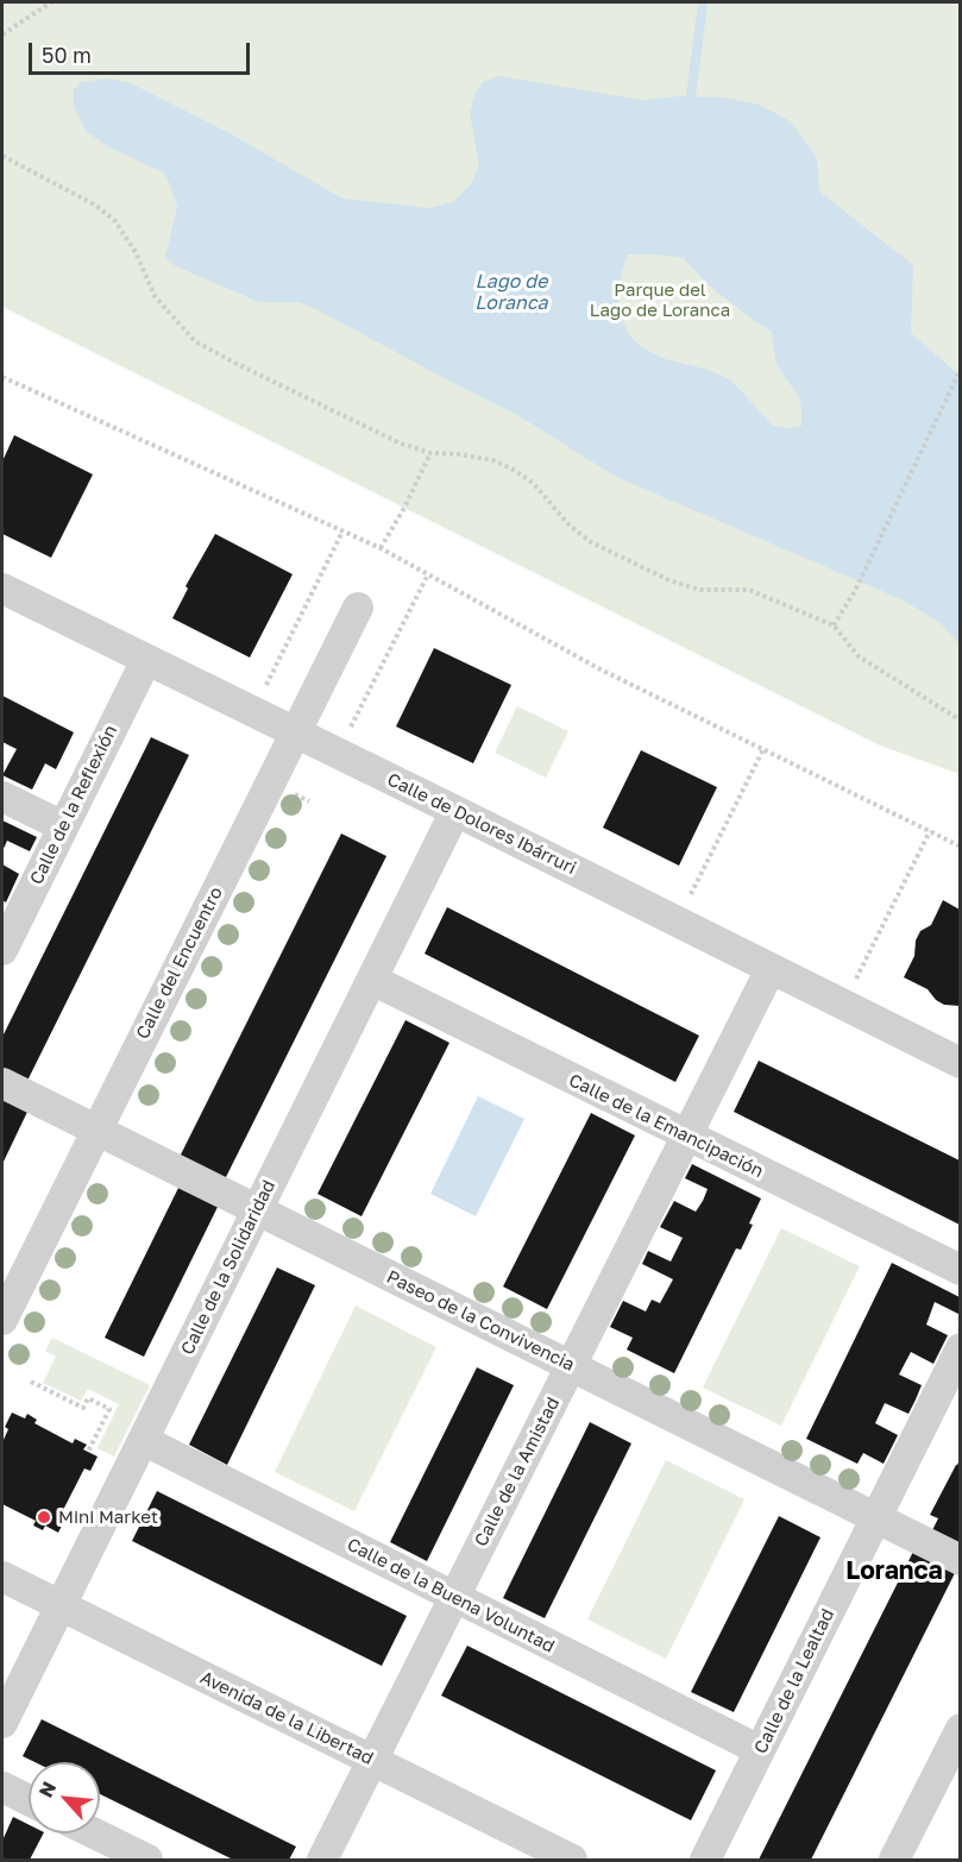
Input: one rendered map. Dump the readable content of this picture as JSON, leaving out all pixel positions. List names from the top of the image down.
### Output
{
  "streets": {
    "street": [
      "Calle de la Reflexión",
      "Calle de Dolores Ibárruri",
      "Calle del Encuentro",
      "Calle de la Emancipación",
      "Calle de la Solidaridad",
      "Paseo de la Convivencia",
      "Calle de la Amistad",
      "Calle de la Buena Voluntad",
      "Calle de la Lealtad",
      "Avenida de la Libertad"
    ]
  },
  "crossings": [
    ["Calle de la Reflexión", "Calle de Dolores Ibárruri"],
    ["Calle de Dolores Ibárruri", "Calle del Encuentro"],
    ["Calle de Dolores Ibárruri", "Calle de la Solidaridad"],
    ["Calle de Dolores Ibárruri", "Calle de la Amistad"],
    ["Calle del Encuentro", "Paseo de la Convivencia"],
    ["Calle de la Emancipación", "Calle de la Solidaridad"],
    ["Calle de la Emancipación", "Calle de la Amistad"],
    ["Calle de la Solidaridad", "Paseo de la Convivencia"],
    ["Calle de la Solidaridad", "Calle de la Buena Voluntad"],
    ["Calle de la Solidaridad", "Avenida de la Libertad"],
    ["Paseo de la Convivencia", "Calle de la Amistad"],
    ["Paseo de la Convivencia", "Calle de la Lealtad"],
    ["Calle de la Amistad", "Calle de la Buena Voluntad"],
    ["Calle de la Amistad", "Avenida de la Libertad"],
    ["Calle de la Buena Voluntad", "Calle de la Lealtad"]
  ],
  "districts": ["Loranca"],
  "water": ["Lago de Loranca"],
  "parks": ["Parque del Lago de Loranca"],
  "places": ["Mini Market"],
  "scale_bar": "50 m",
  "north": "top left"
}
